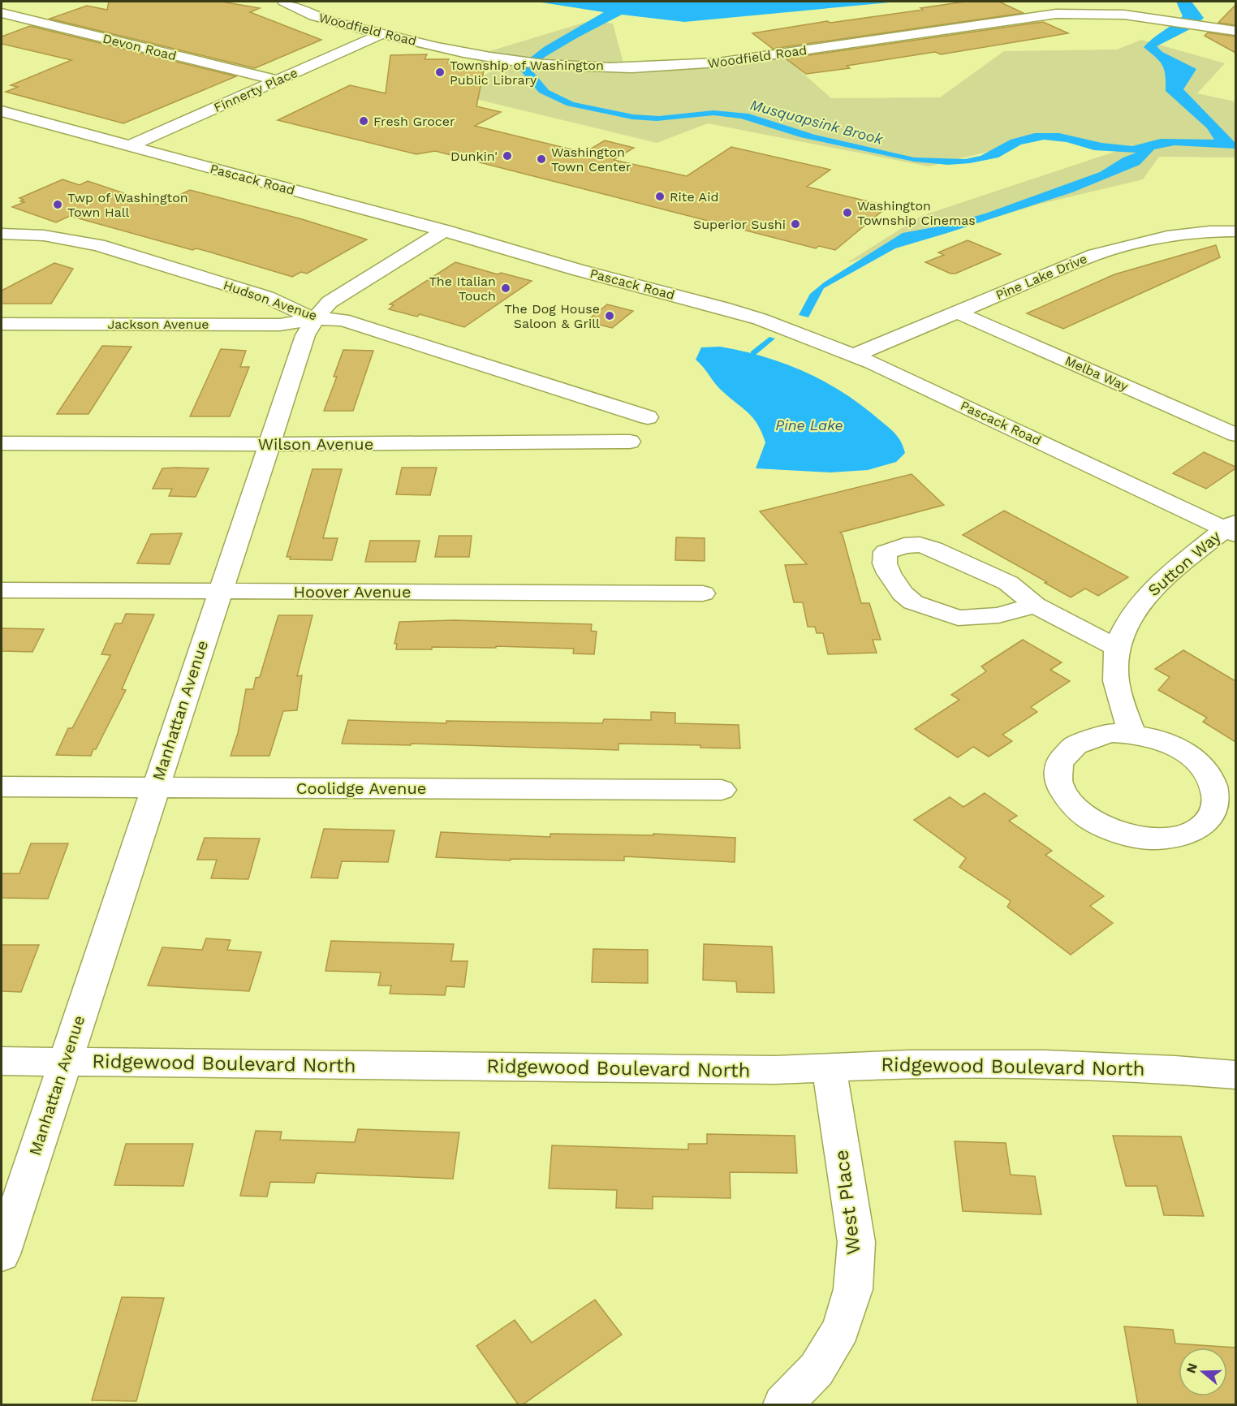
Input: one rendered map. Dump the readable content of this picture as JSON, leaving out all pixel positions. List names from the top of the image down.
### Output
{
  "streets": {
    "street": [
      "Woodfield Road",
      "Devon Road",
      "Finnerty Place",
      "Pascack Road",
      "Pine Lake Drive",
      "Hudson Avenue",
      "Jackson Avenue",
      "Melba Way",
      "Wilson Avenue",
      "Sutton Way",
      "Hoover Avenue",
      "Manhattan Avenue",
      "Coolidge Avenue",
      "Ridgewood Boulevard North",
      "West Place"
    ]
  },
  "crossings": [
    ["Woodfield Road", "Finnerty Place"],
    ["Devon Road", "Finnerty Place"],
    ["Finnerty Place", "Pascack Road"],
    ["Pascack Road", "Pine Lake Drive"],
    ["Pascack Road", "Sutton Way"],
    ["Pascack Road", "Manhattan Avenue"],
    ["Pine Lake Drive", "Melba Way"],
    ["Hudson Avenue", "Jackson Avenue"],
    ["Hudson Avenue", "Manhattan Avenue"],
    ["Jackson Avenue", "Manhattan Avenue"],
    ["Wilson Avenue", "Manhattan Avenue"],
    ["Hoover Avenue", "Manhattan Avenue"],
    ["Manhattan Avenue", "Coolidge Avenue"],
    ["Manhattan Avenue", "Ridgewood Boulevard North"],
    ["Ridgewood Boulevard North", "West Place"]
  ],
  "water": ["Musquapsink Brook", "Pine Lake"],
  "places": [
    "Township of Washington Public Library",
    "Fresh Grocer",
    "Dunkin'",
    "Washington Town Center",
    "Rite Aid",
    "Twp of Washington Town Hall",
    "Washington Township Cinemas",
    "Superior Sushi",
    "The Italian Touch",
    "The Dog House Saloon & Grill"
  ],
  "north": "left"
}
